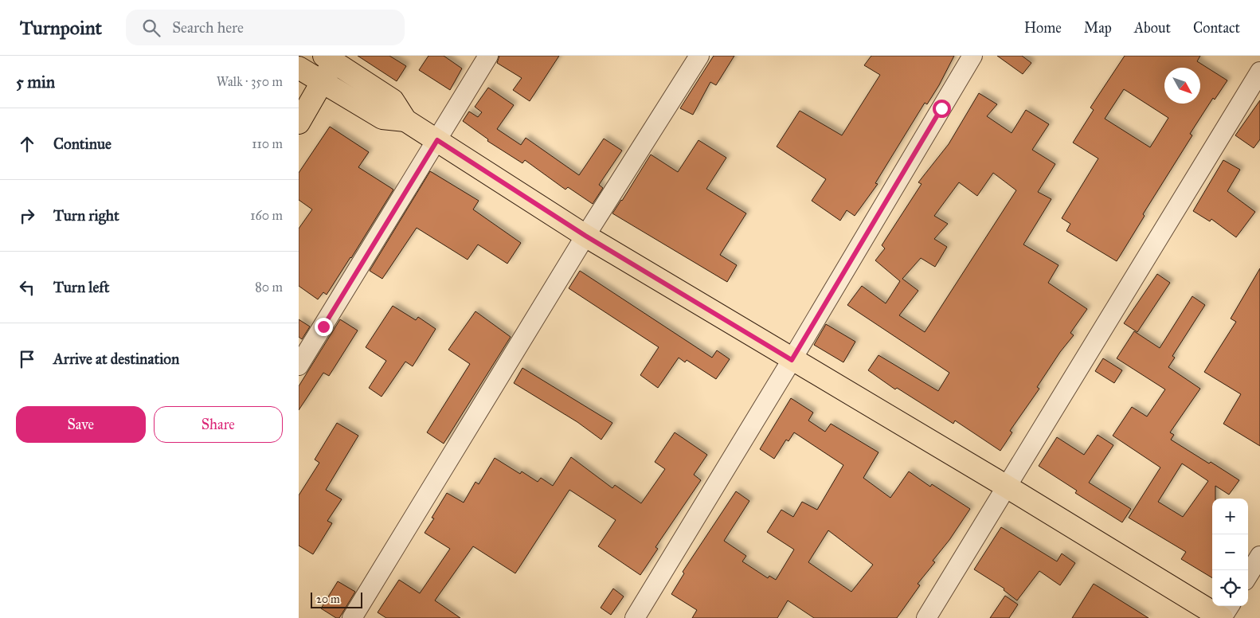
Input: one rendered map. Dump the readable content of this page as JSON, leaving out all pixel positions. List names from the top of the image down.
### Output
{
  "scale_bar": "20 m",
  "north": "bottom right",
  "page": {
    "header": "Turnpoint",
    "search": "Search here",
    "nav": [
      "Home",
      "Map",
      "About",
      "Contact"
    ],
    "heading": ["5 min", "Walk · 350 m"],
    "list": [
      ["Continue", "110 m"],
      ["Turn right", "160 m"],
      ["Turn left", "80 m"],
      "Arrive at destination"
    ],
    "buttons": ["Save", "Share"],
    "map_buttons": ["+", "−"],
    "scale": "20 m"
  }
}
